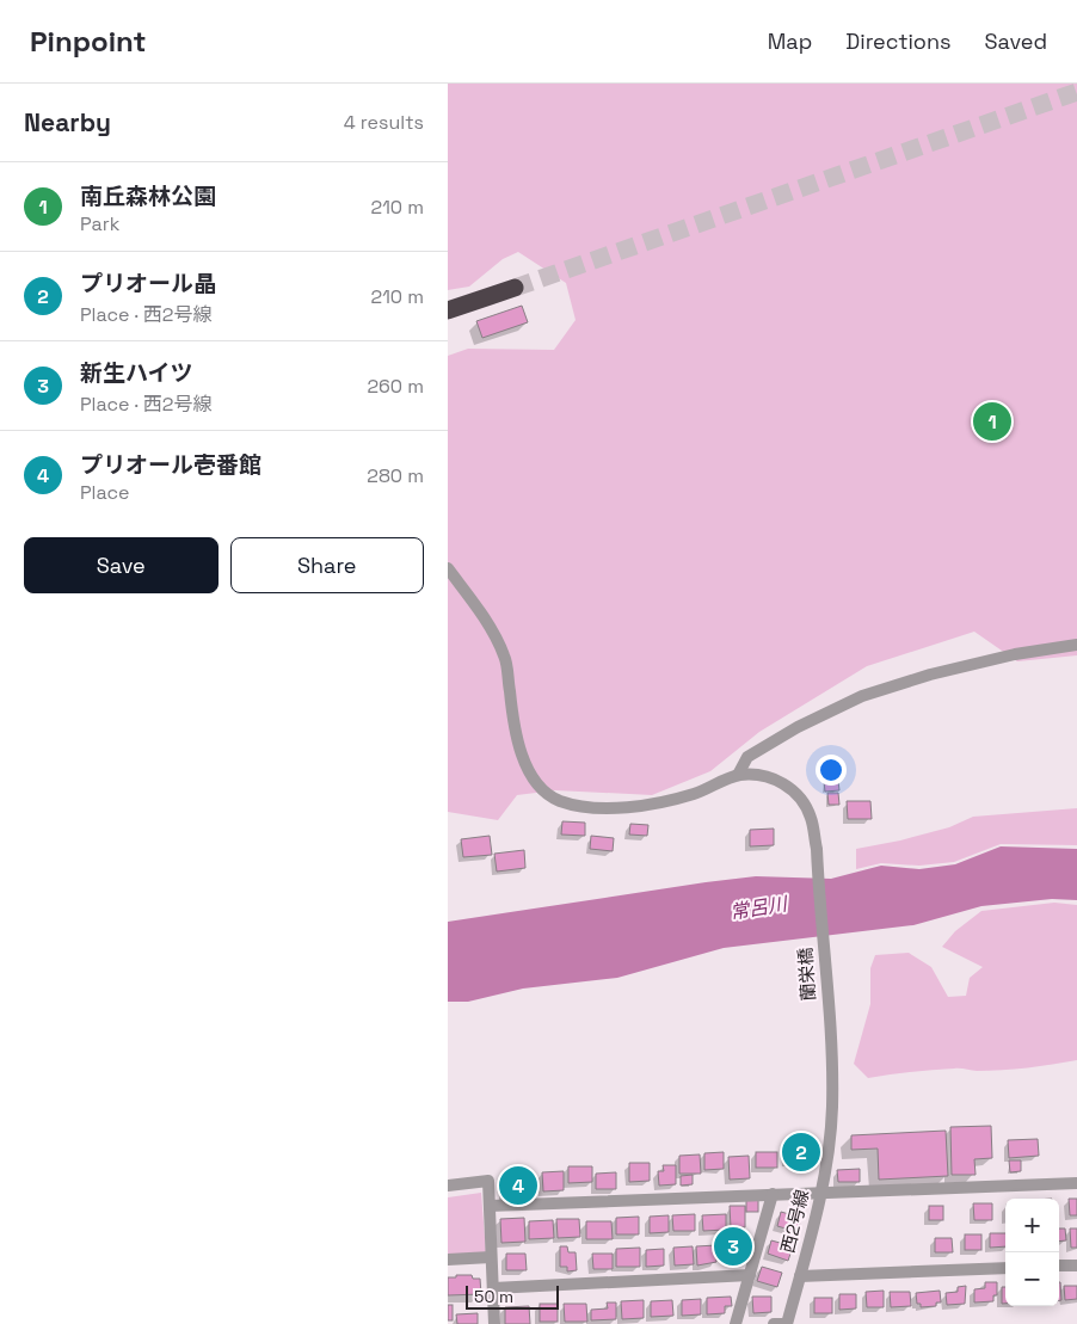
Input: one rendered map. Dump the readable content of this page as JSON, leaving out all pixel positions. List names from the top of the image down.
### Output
{
  "streets": {
    "street": ["蘭栄橋", "西2号線"]
  },
  "crossings": [
    ["蘭栄橋", "西2号線"]
  ],
  "water": ["常呂川"],
  "scale_bar": "50 m",
  "page": {
    "header": "Pinpoint",
    "nav": ["Map", "Directions", "Saved"],
    "heading": ["Nearby", "4 results"],
    "list": [
      {
        "mark": "1",
        "name": "南丘森林公園",
        "note": "Park",
        "value": "210 m"
      },
      {
        "mark": "2",
        "name": "プリオール晶",
        "note": "Place · 西2号線",
        "value": "210 m"
      },
      {
        "mark": "3",
        "name": "新生ハイツ",
        "note": "Place · 西2号線",
        "value": "260 m"
      },
      {
        "mark": "4",
        "name": "プリオール壱番館",
        "note": "Place",
        "value": "280 m"
      }
    ],
    "pins": [
      "1",
      "2",
      "4",
      "3"
    ],
    "buttons": ["Save", "Share"],
    "map_buttons": ["+", "−"],
    "scale": "50 m"
  }
}
